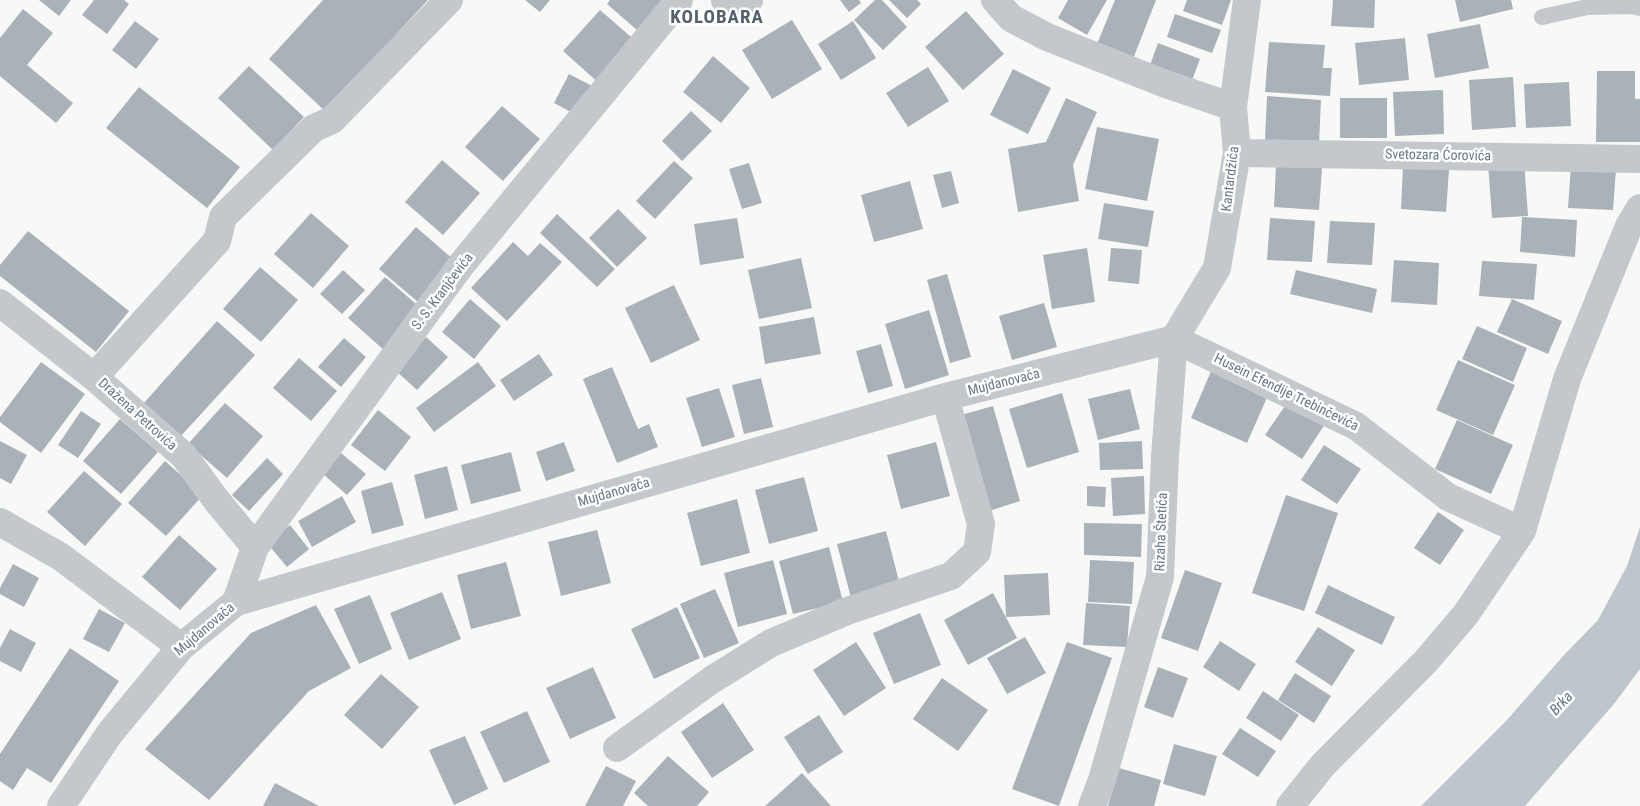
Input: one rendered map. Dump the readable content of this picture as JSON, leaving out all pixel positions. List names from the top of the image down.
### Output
{
  "streets": {
    "street": [
      "Svetozara Ćorovića",
      "Kantardžića",
      "S. S. Kranjčevića",
      "Mujdanovača",
      "Husein Efendije Trebinčevića",
      "Dražena Petrovića",
      "Rizaha Štetića"
    ]
  },
  "crossings": [
    ["Svetozara Ćorovića", "Kantardžića"],
    ["Kantardžića", "Mujdanovača"],
    ["Kantardžića", "Husein Efendije Trebinčevića"],
    ["Kantardžića", "Rizaha Štetića"],
    ["S. S. Kranjčevića", "Mujdanovača"],
    ["S. S. Kranjčevića", "Dražena Petrovića"],
    ["Mujdanovača", "Husein Efendije Trebinčevića"],
    ["Mujdanovača", "Rizaha Štetića"],
    ["Husein Efendije Trebinčevića", "Rizaha Štetića"]
  ],
  "districts": ["KOLOBARA"],
  "water": ["Brka"]
}
